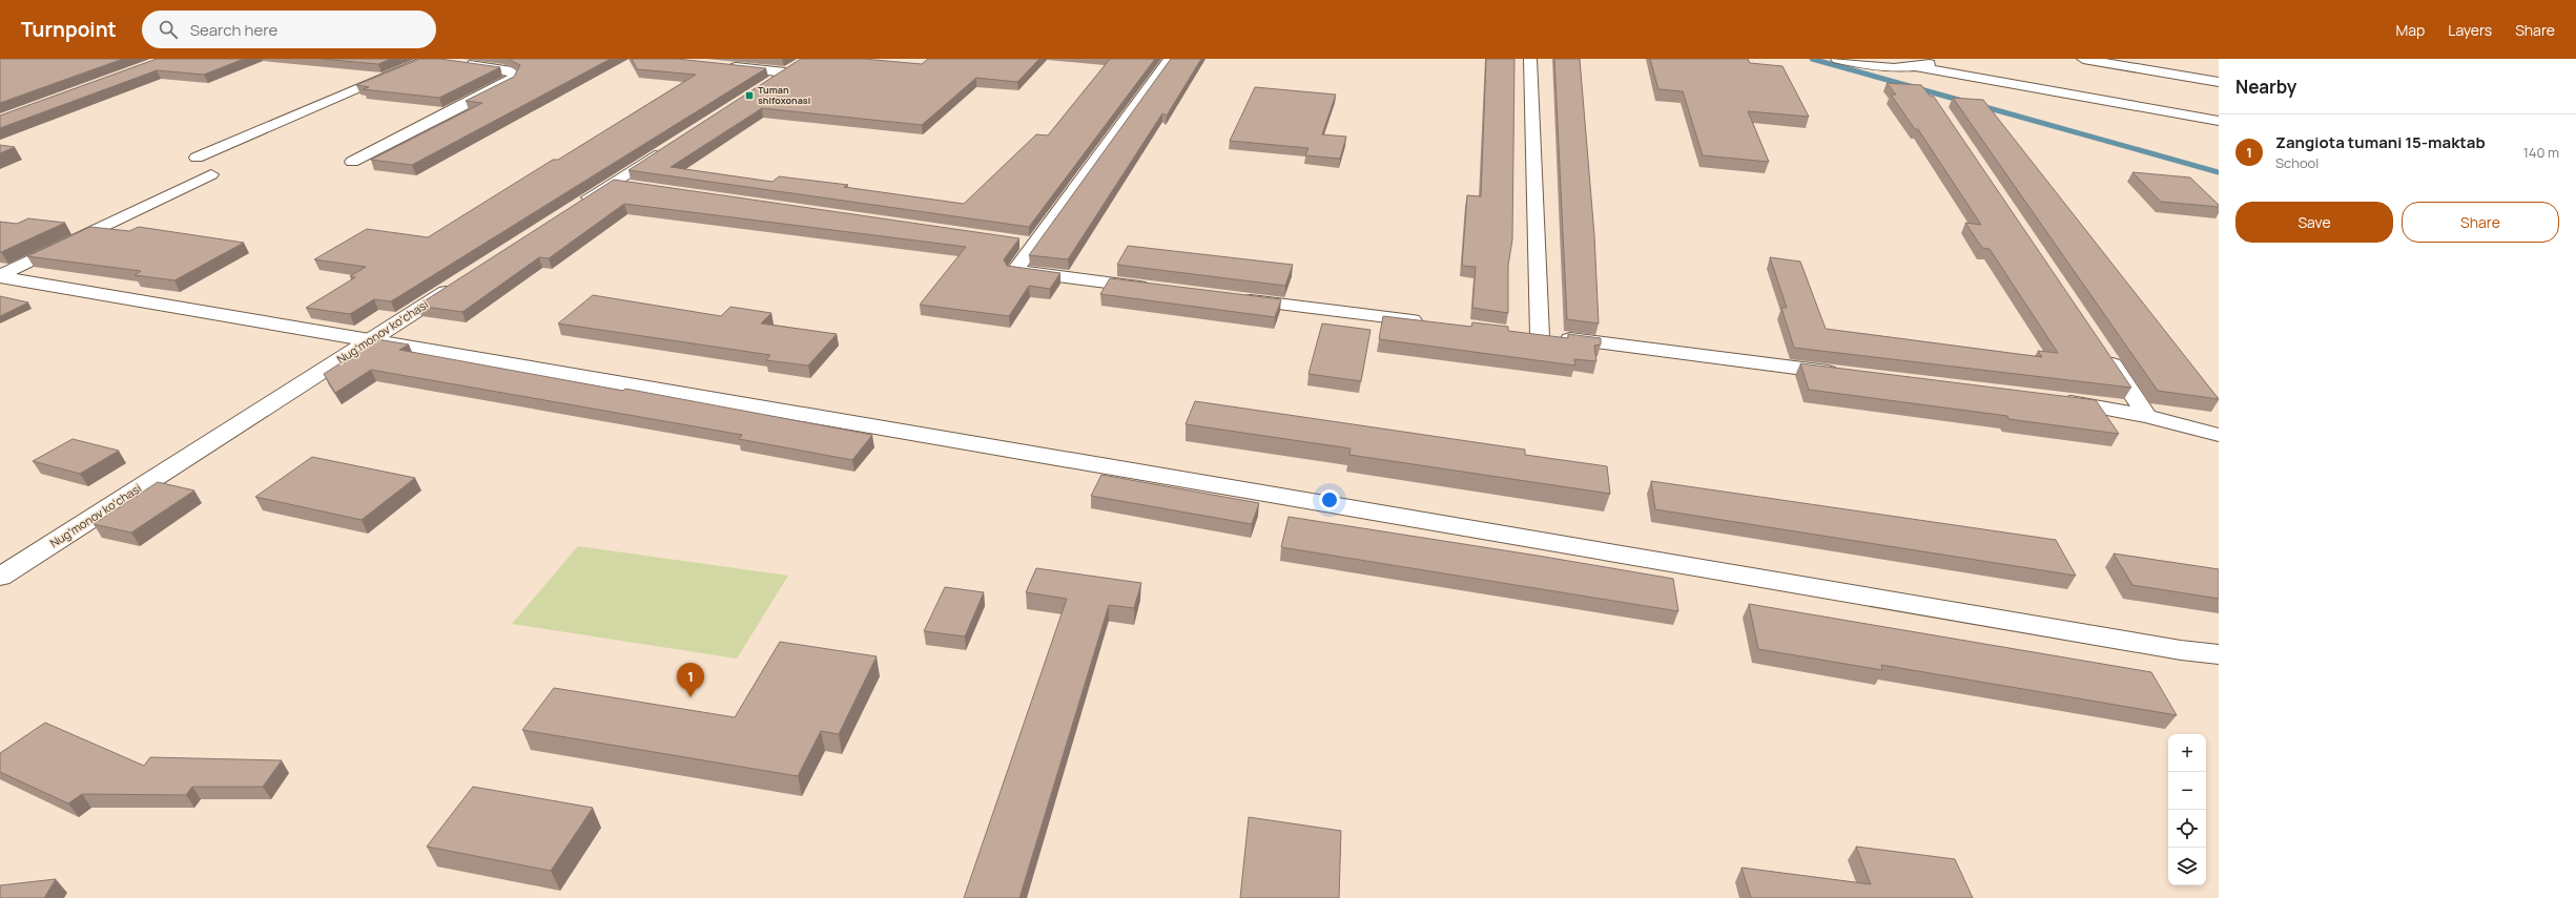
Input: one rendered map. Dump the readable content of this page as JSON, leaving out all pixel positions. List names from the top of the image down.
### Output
{
  "streets": {
    "street": ["Nugʻmonov koʻchasi"]
  },
  "places": {
    "transit": ["Tuman shifoxonasi"]
  },
  "page": {
    "header": "Turnpoint",
    "search": "Search here",
    "nav": ["Map", "Layers", "Share"],
    "heading": "Nearby",
    "list": [
      {
        "mark": "1",
        "name": "Zangiota tumani 15-maktab",
        "note": "School",
        "value": "140 m"
      }
    ],
    "buttons": ["Save", "Share"],
    "pins": "1",
    "map_buttons": ["+", "−"]
  }
}
